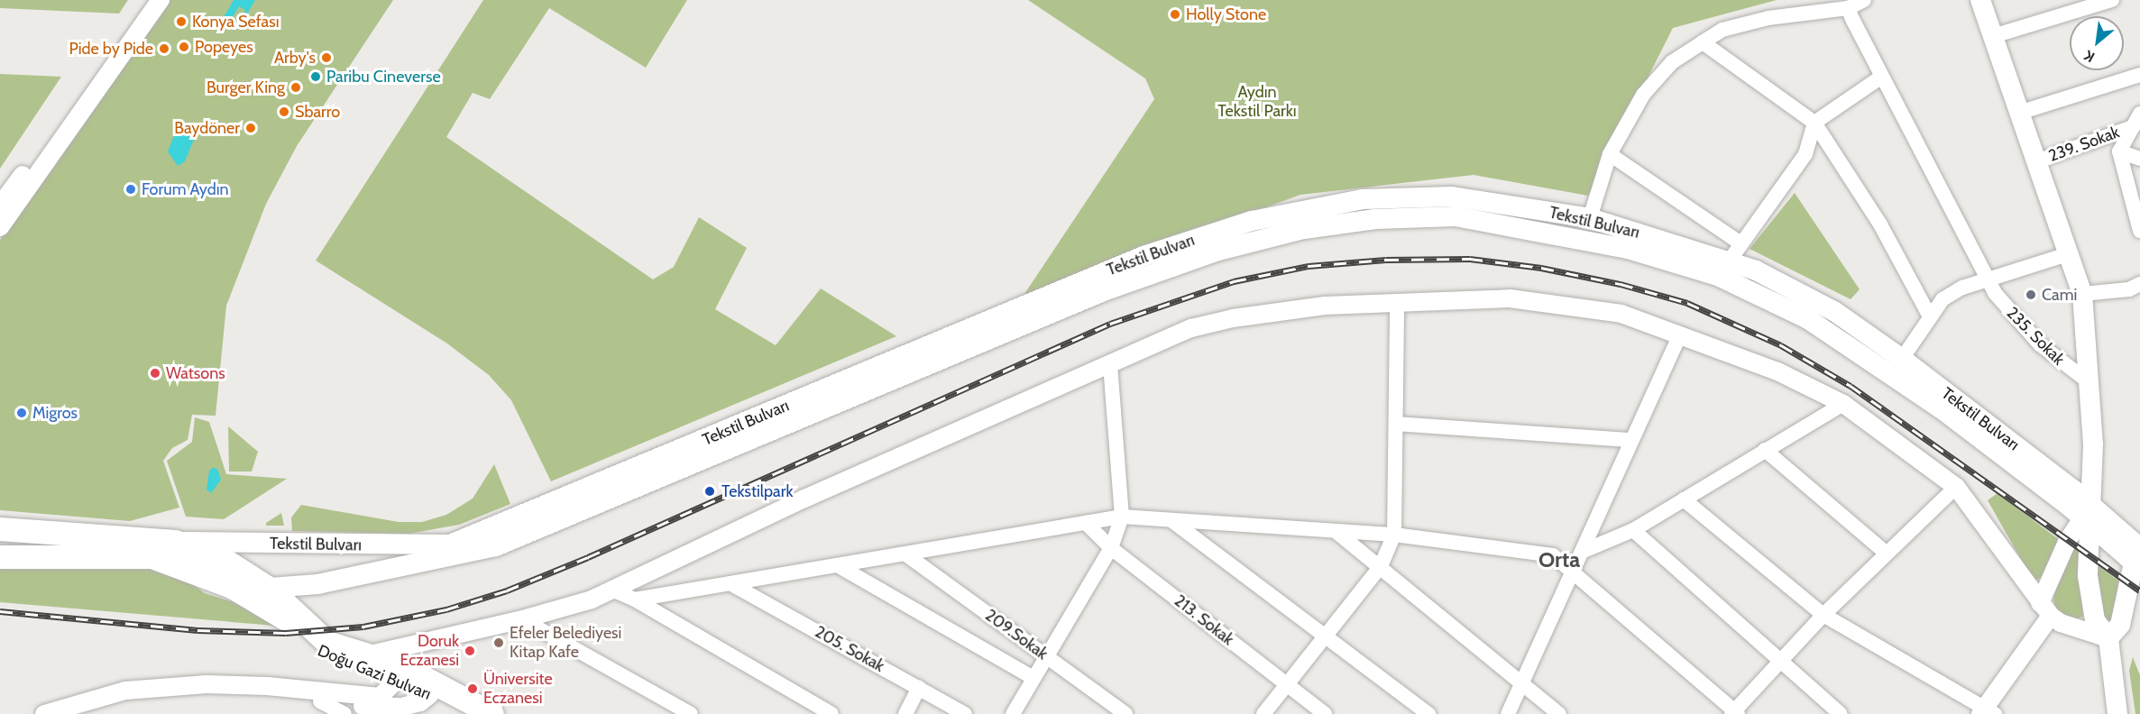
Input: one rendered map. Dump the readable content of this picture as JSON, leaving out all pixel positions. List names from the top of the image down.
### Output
{
  "streets": {
    "main road": ["Tekstil Bulvarı", "Doğu Gazi Bulvarı"],
    "street": [
      "239. Sokak",
      "235. Sokak",
      "213. Sokak",
      "209.Sokak",
      "205. Sokak"
    ]
  },
  "crossings": [
    ["Tekstil Bulvarı", "Doğu Gazi Bulvarı"]
  ],
  "districts": ["Orta"],
  "parks": ["Aydın Tekstil Parkı"],
  "places": [
    "Holly Stone",
    "Konya Sefası",
    "Popeyes",
    "Pide by Pide",
    "Arby's",
    "Paribu Cineverse",
    "Burger King",
    "Sbarro",
    "Baydöner",
    "Forum Aydın",
    "Cami",
    "Watsons",
    "Migros",
    "Tekstilpark",
    "Efeler Belediyesi Kitap Kafe",
    "Doruk Eczanesi",
    "Üniversite Eczanesi"
  ],
  "north": "bottom left"
}
